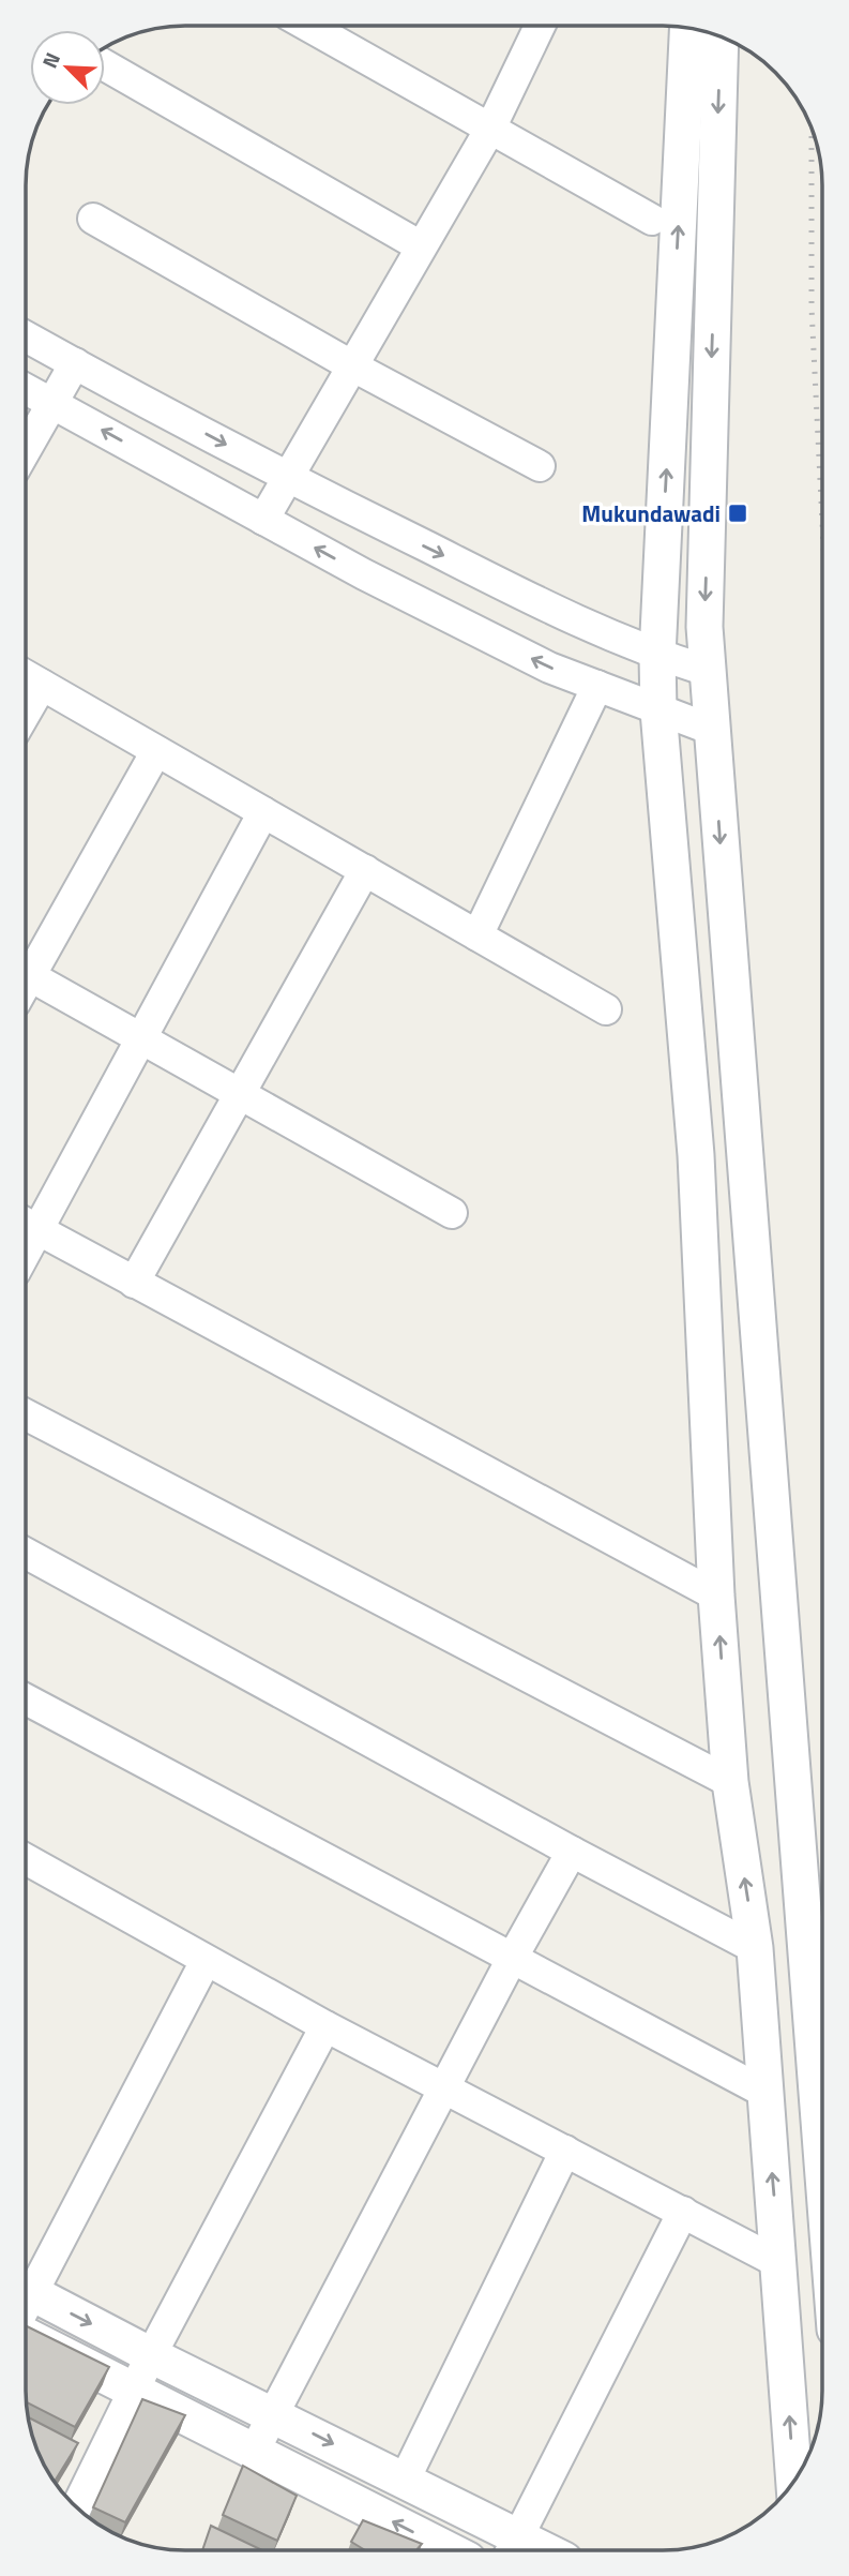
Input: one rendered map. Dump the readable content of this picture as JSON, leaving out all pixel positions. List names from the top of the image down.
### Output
{
  "places": {
    "transit": ["Mukundawadi"]
  },
  "north": "top left"
}
